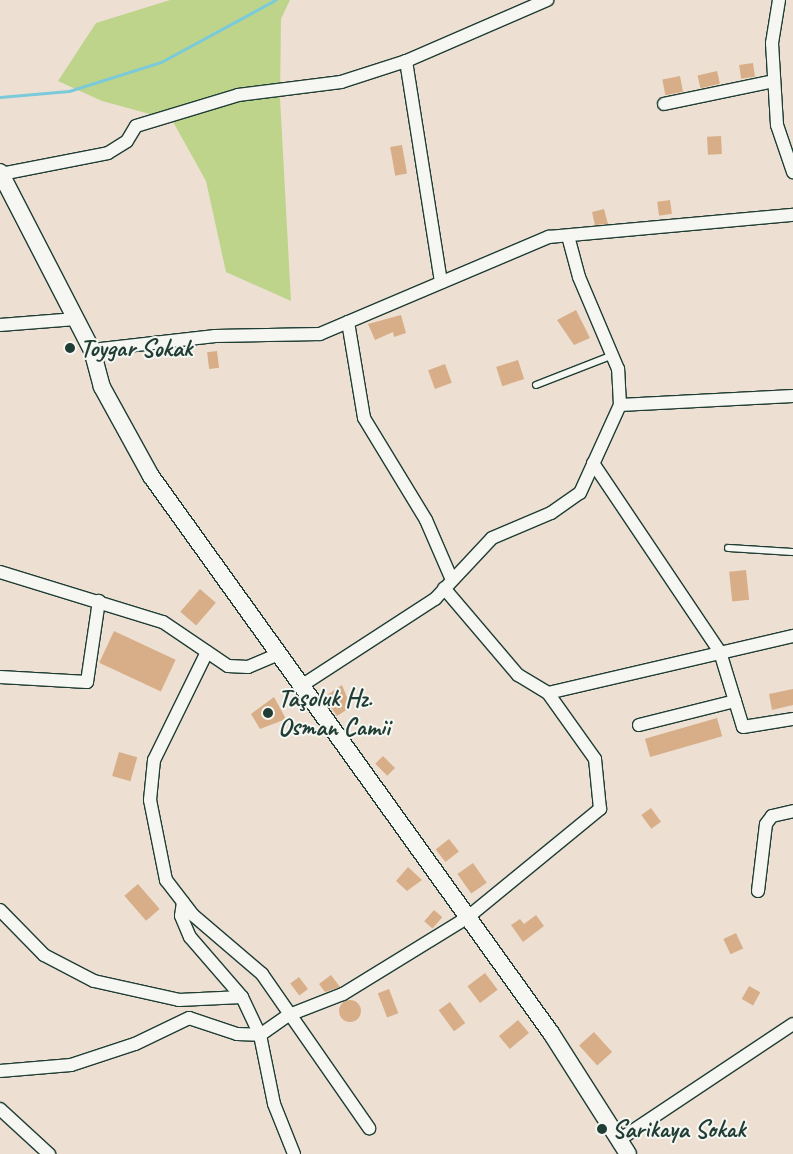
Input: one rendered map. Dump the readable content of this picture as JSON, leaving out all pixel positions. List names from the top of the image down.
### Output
{
  "places": ["Toygar Sokak", "Taşoluk Hz. Osman Camii", "Sarikaya Sokak"]
}
